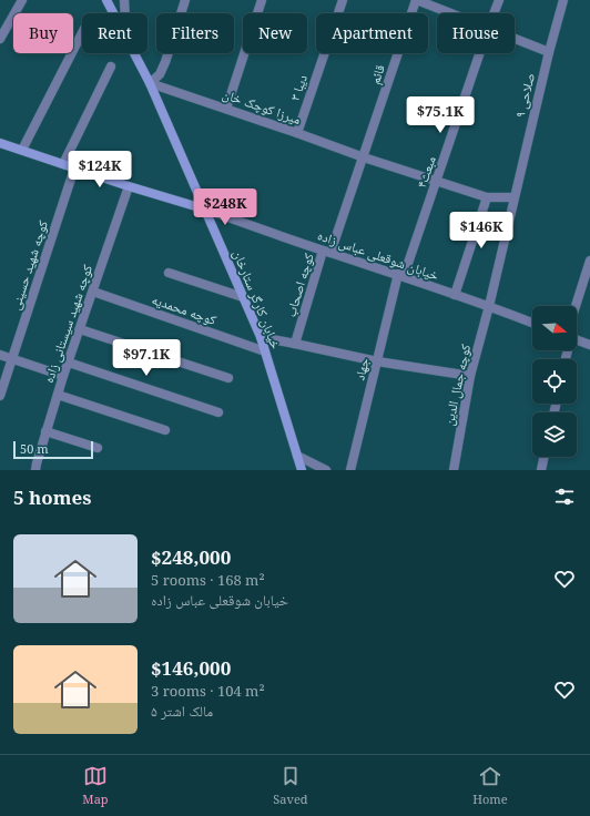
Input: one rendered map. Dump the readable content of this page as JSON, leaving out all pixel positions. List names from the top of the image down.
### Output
{
  "streets": {
    "street": [
      "قائم",
      "دیبا ۳",
      "صلاحی ۹",
      "میرزا کوچک خان",
      "مبعث۴",
      "خیابان شوقعلی عباس زاده",
      "کوچه شهید حسینی",
      "کوچه اصحاب",
      "خیابان کارگر ستارخان",
      "کوچه محمدیه",
      "کوچه شهید سیستانی زاده",
      "جهاد",
      "کوچه جمال الدین"
    ]
  },
  "crossings": [
    ["قائم", "میرزا کوچک خان"],
    ["قائم", "خیابان شوقعلی عباس زاده"],
    ["قائم", "کوچه اصحاب"],
    ["دیبا ۳", "میرزا کوچک خان"],
    ["صلاحی ۹", "میرزا کوچک خان"],
    ["صلاحی ۹", "خیابان شوقعلی عباس زاده"],
    ["صلاحی ۹", "کوچه جمال الدین"],
    ["میرزا کوچک خان", "مبعث۴"],
    ["میرزا کوچک خان", "خیابان کارگر ستارخان"],
    ["مبعث۴", "خیابان شوقعلی عباس زاده"],
    ["مبعث۴", "جهاد"],
    ["خیابان شوقعلی عباس زاده", "کوچه اصحاب"],
    ["خیابان شوقعلی عباس زاده", "خیابان کارگر ستارخان"],
    ["خیابان شوقعلی عباس زاده", "جهاد"],
    ["خیابان شوقعلی عباس زاده", "کوچه جمال الدین"],
    ["خیابان کارگر ستارخان", "کوچه محمدیه"],
    ["کوچه محمدیه", "کوچه شهید سیستانی زاده"]
  ],
  "scale_bar": "50 m",
  "north": "right",
  "page": {
    "chip": [
      "Buy",
      "Rent",
      "Filters",
      "New",
      "Apartment",
      "House"
    ],
    "price": [
      "$75.1K",
      "$124K",
      "$248K",
      "$146K",
      "$97.1K"
    ],
    "scale": "50 m",
    "heading": "5 homes",
    "list": [
      {
        "name": "$248,000",
        "note": "5 rooms · 168 m² · خیابان شوقعلی عباس زاده"
      },
      {
        "name": "$146,000",
        "note": "3 rooms · 104 m² · مالک اشتر ۵"
      }
    ],
    "tabs": ["Map", "Saved", "Home"]
  }
}
